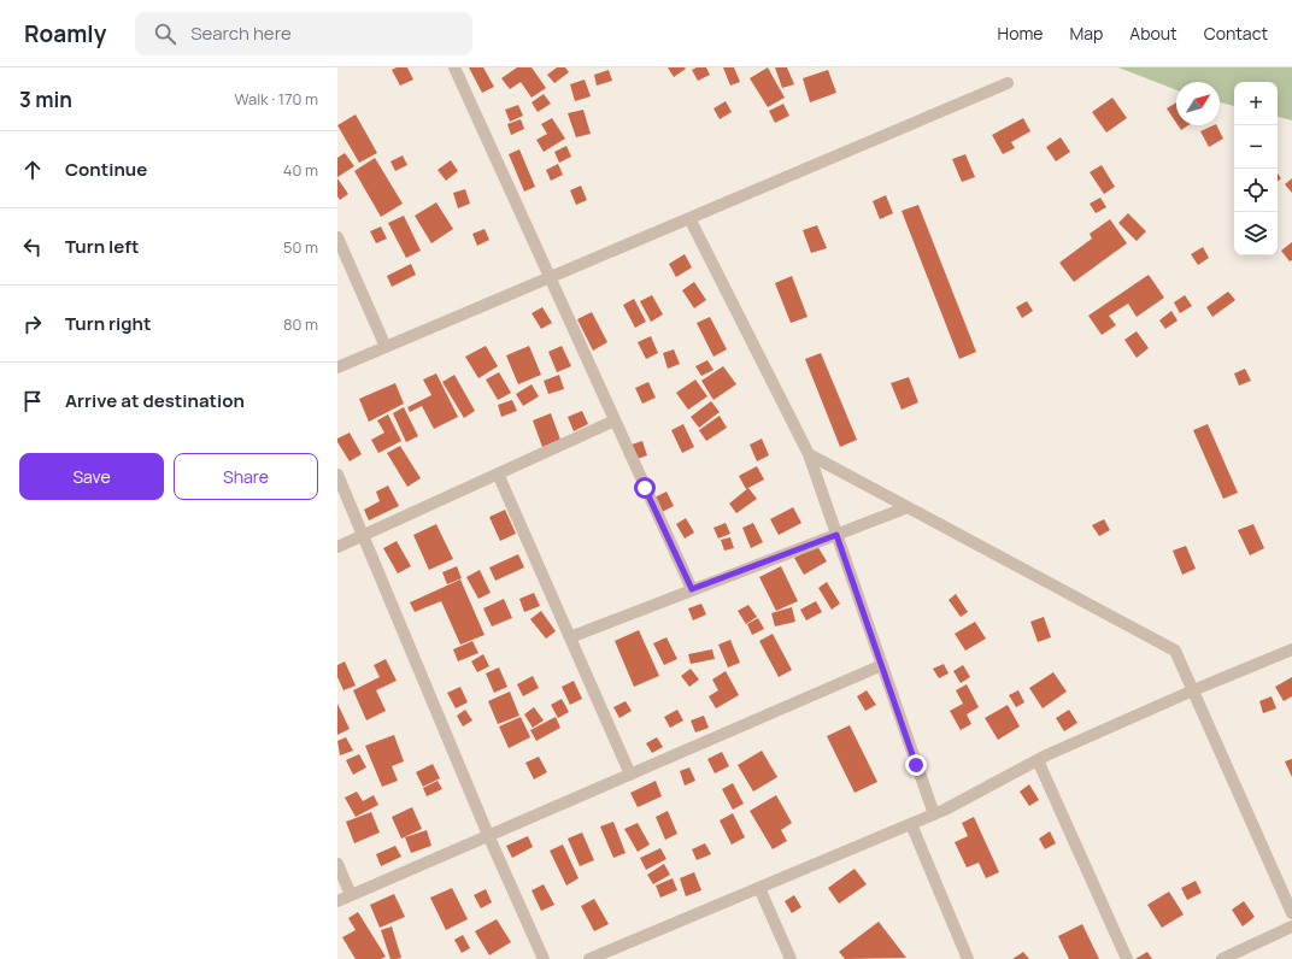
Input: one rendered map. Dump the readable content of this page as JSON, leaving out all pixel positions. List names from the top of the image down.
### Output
{
  "north": "top right",
  "page": {
    "header": "Roamly",
    "search": "Search here",
    "nav": [
      "Home",
      "Map",
      "About",
      "Contact"
    ],
    "heading": ["3 min", "Walk · 170 m"],
    "map_buttons": ["+", "−"],
    "list": [
      ["Continue", "40 m"],
      ["Turn left", "50 m"],
      ["Turn right", "80 m"],
      "Arrive at destination"
    ],
    "buttons": ["Save", "Share"]
  }
}
